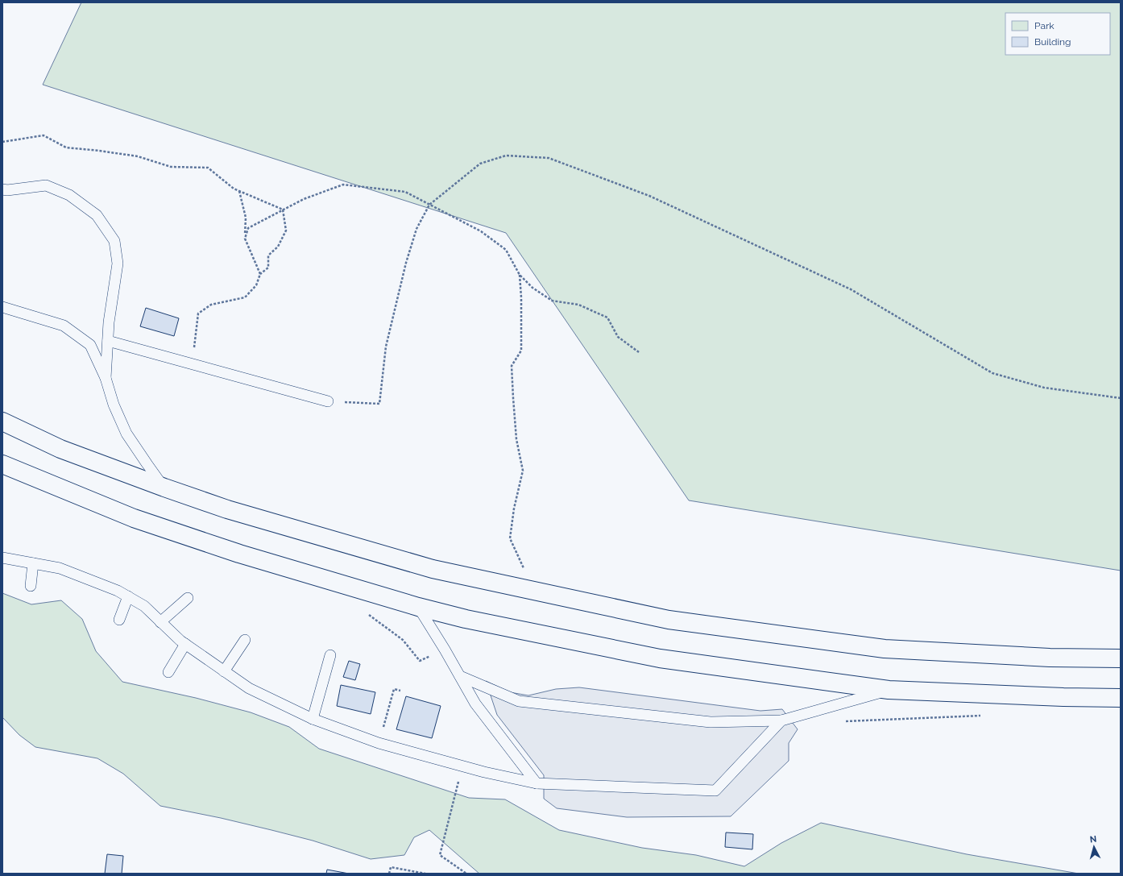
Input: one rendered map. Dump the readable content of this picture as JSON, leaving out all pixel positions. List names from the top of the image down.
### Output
{
  "legend": ["Park", "Building"],
  "north": "top"
}
